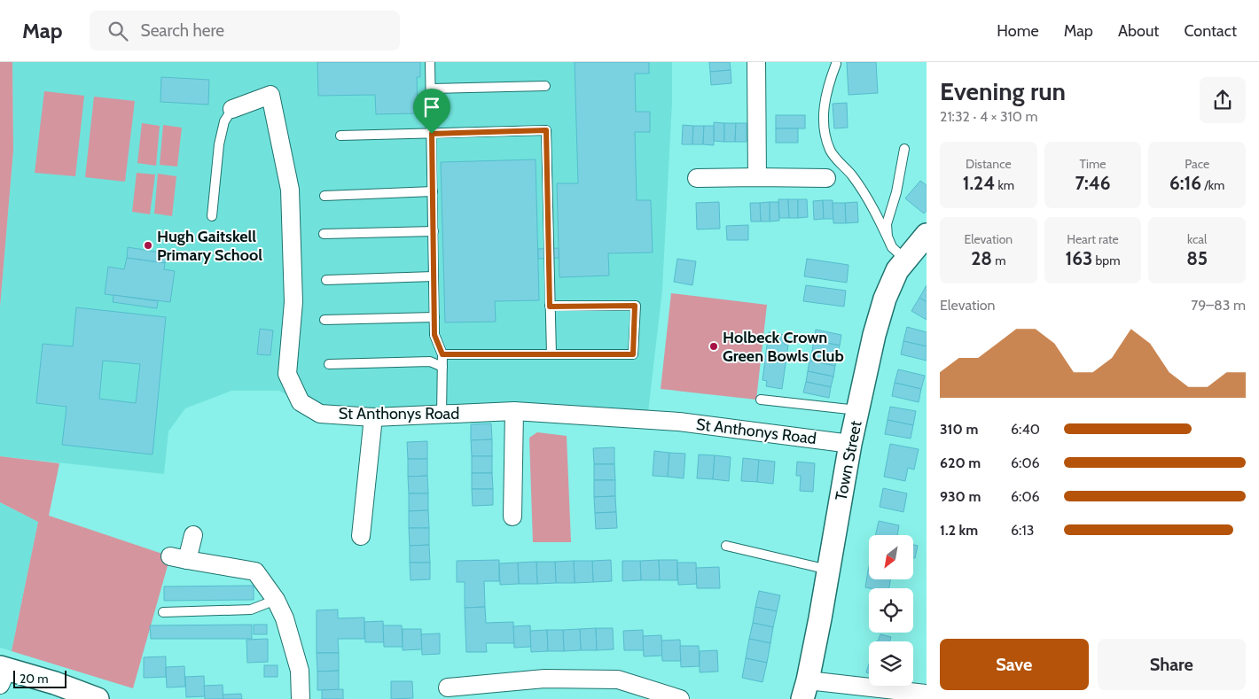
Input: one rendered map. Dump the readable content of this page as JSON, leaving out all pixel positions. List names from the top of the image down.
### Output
{
  "streets": {
    "street": ["St Anthonys Road", "Town Street"]
  },
  "crossings": [
    ["St Anthonys Road", "Town Street"]
  ],
  "places": ["Hugh Gaitskell Primary School", "Holbeck Crown Green Bowls Club"],
  "scale_bar": "20 m",
  "north": "bottom left",
  "page": {
    "header": "Map",
    "search": "Search here",
    "nav": [
      "Home",
      "Map",
      "About",
      "Contact"
    ],
    "heading": ["Evening run", "21:32 · 4 × 310 m"],
    "stats": [
      ["Distance", "1.24 km"],
      ["Time", "7:46"],
      ["Pace", "6:16 /km"],
      ["Elevation", "28 m"],
      ["Heart rate", "163 bpm"],
      ["kcal", "85"]
    ],
    "chart": ["Elevation", "79–83 m"],
    "list": [
      {
        "name": "310 m",
        "note": "6:40"
      },
      {
        "name": "620 m",
        "note": "6:06"
      },
      {
        "name": "930 m",
        "note": "6:06"
      },
      {
        "name": "1.2 km",
        "note": "6:13"
      }
    ],
    "buttons": ["Save", "Share"],
    "scale": "20 m"
  }
}
